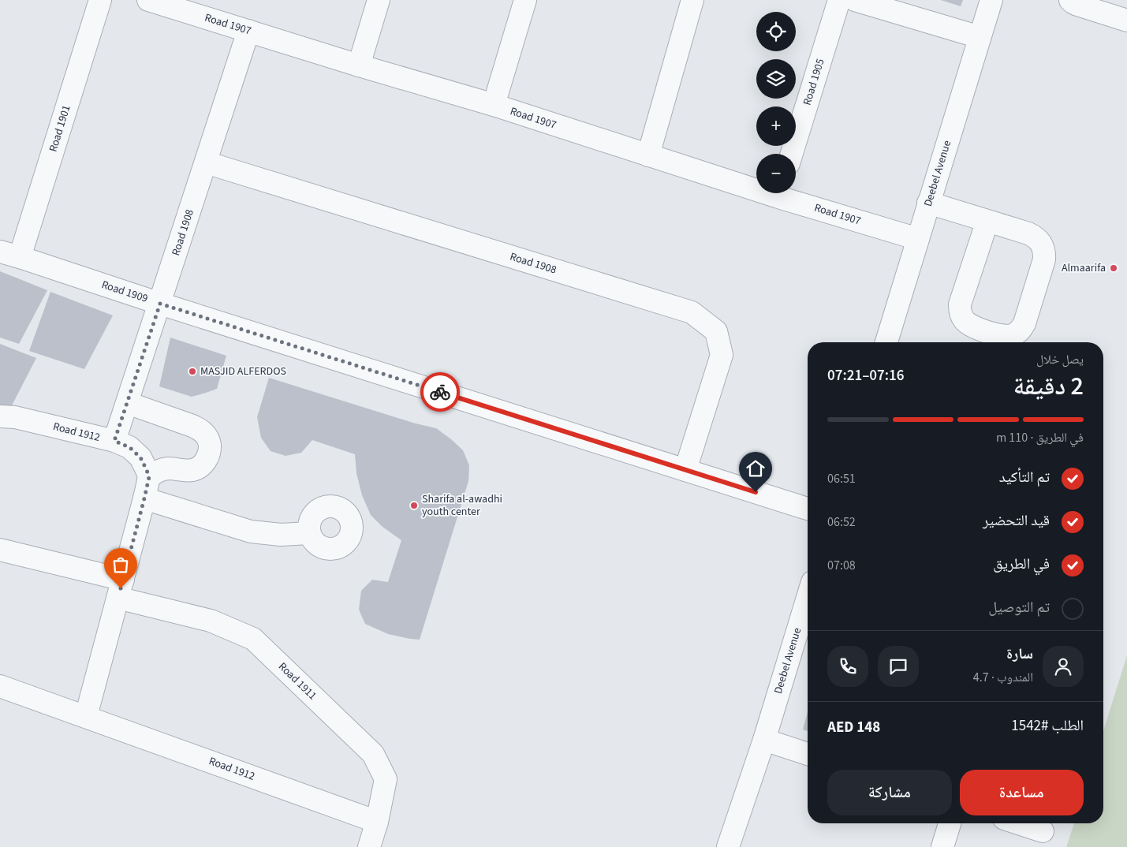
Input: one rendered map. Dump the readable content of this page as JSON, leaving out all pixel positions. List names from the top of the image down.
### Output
{
  "streets": {
    "street": [
      "Road 1907",
      "Road 1905",
      "Road 1901",
      "Deebel Avenue",
      "Road 1908",
      "Road 1909",
      "Road 1912",
      "Road 1911"
    ]
  },
  "crossings": [
    ["Road 1907", "Deebel Avenue"],
    ["Road 1907", "Road 1908"],
    ["Road 1901", "Road 1909"],
    ["Road 1908", "Road 1909"],
    ["Road 1908", "Road 1912"],
    ["Road 1912", "Road 1911"]
  ],
  "places": ["Almaarifa", "MASJID ALFERDOS", "Sharifa al-awadhi youth center"],
  "page": {
    "map_buttons": ["+", "−"],
    "heading": ["2 دقيقة", "يصل خلال", "07:16–07:21"],
    "panel": [
      "سارة",
      "المندوب · 4.7",
      "الطلب #1542",
      "AED 148"
    ],
    "bar": "في الطريق · 110 m",
    "list": [
      ["تم التأكيد", "06:51"],
      ["قيد التحضير", "06:52"],
      ["في الطريق", "07:08"],
      "تم التوصيل"
    ],
    "buttons": ["مساعدة", "مشاركة"]
  }
}
